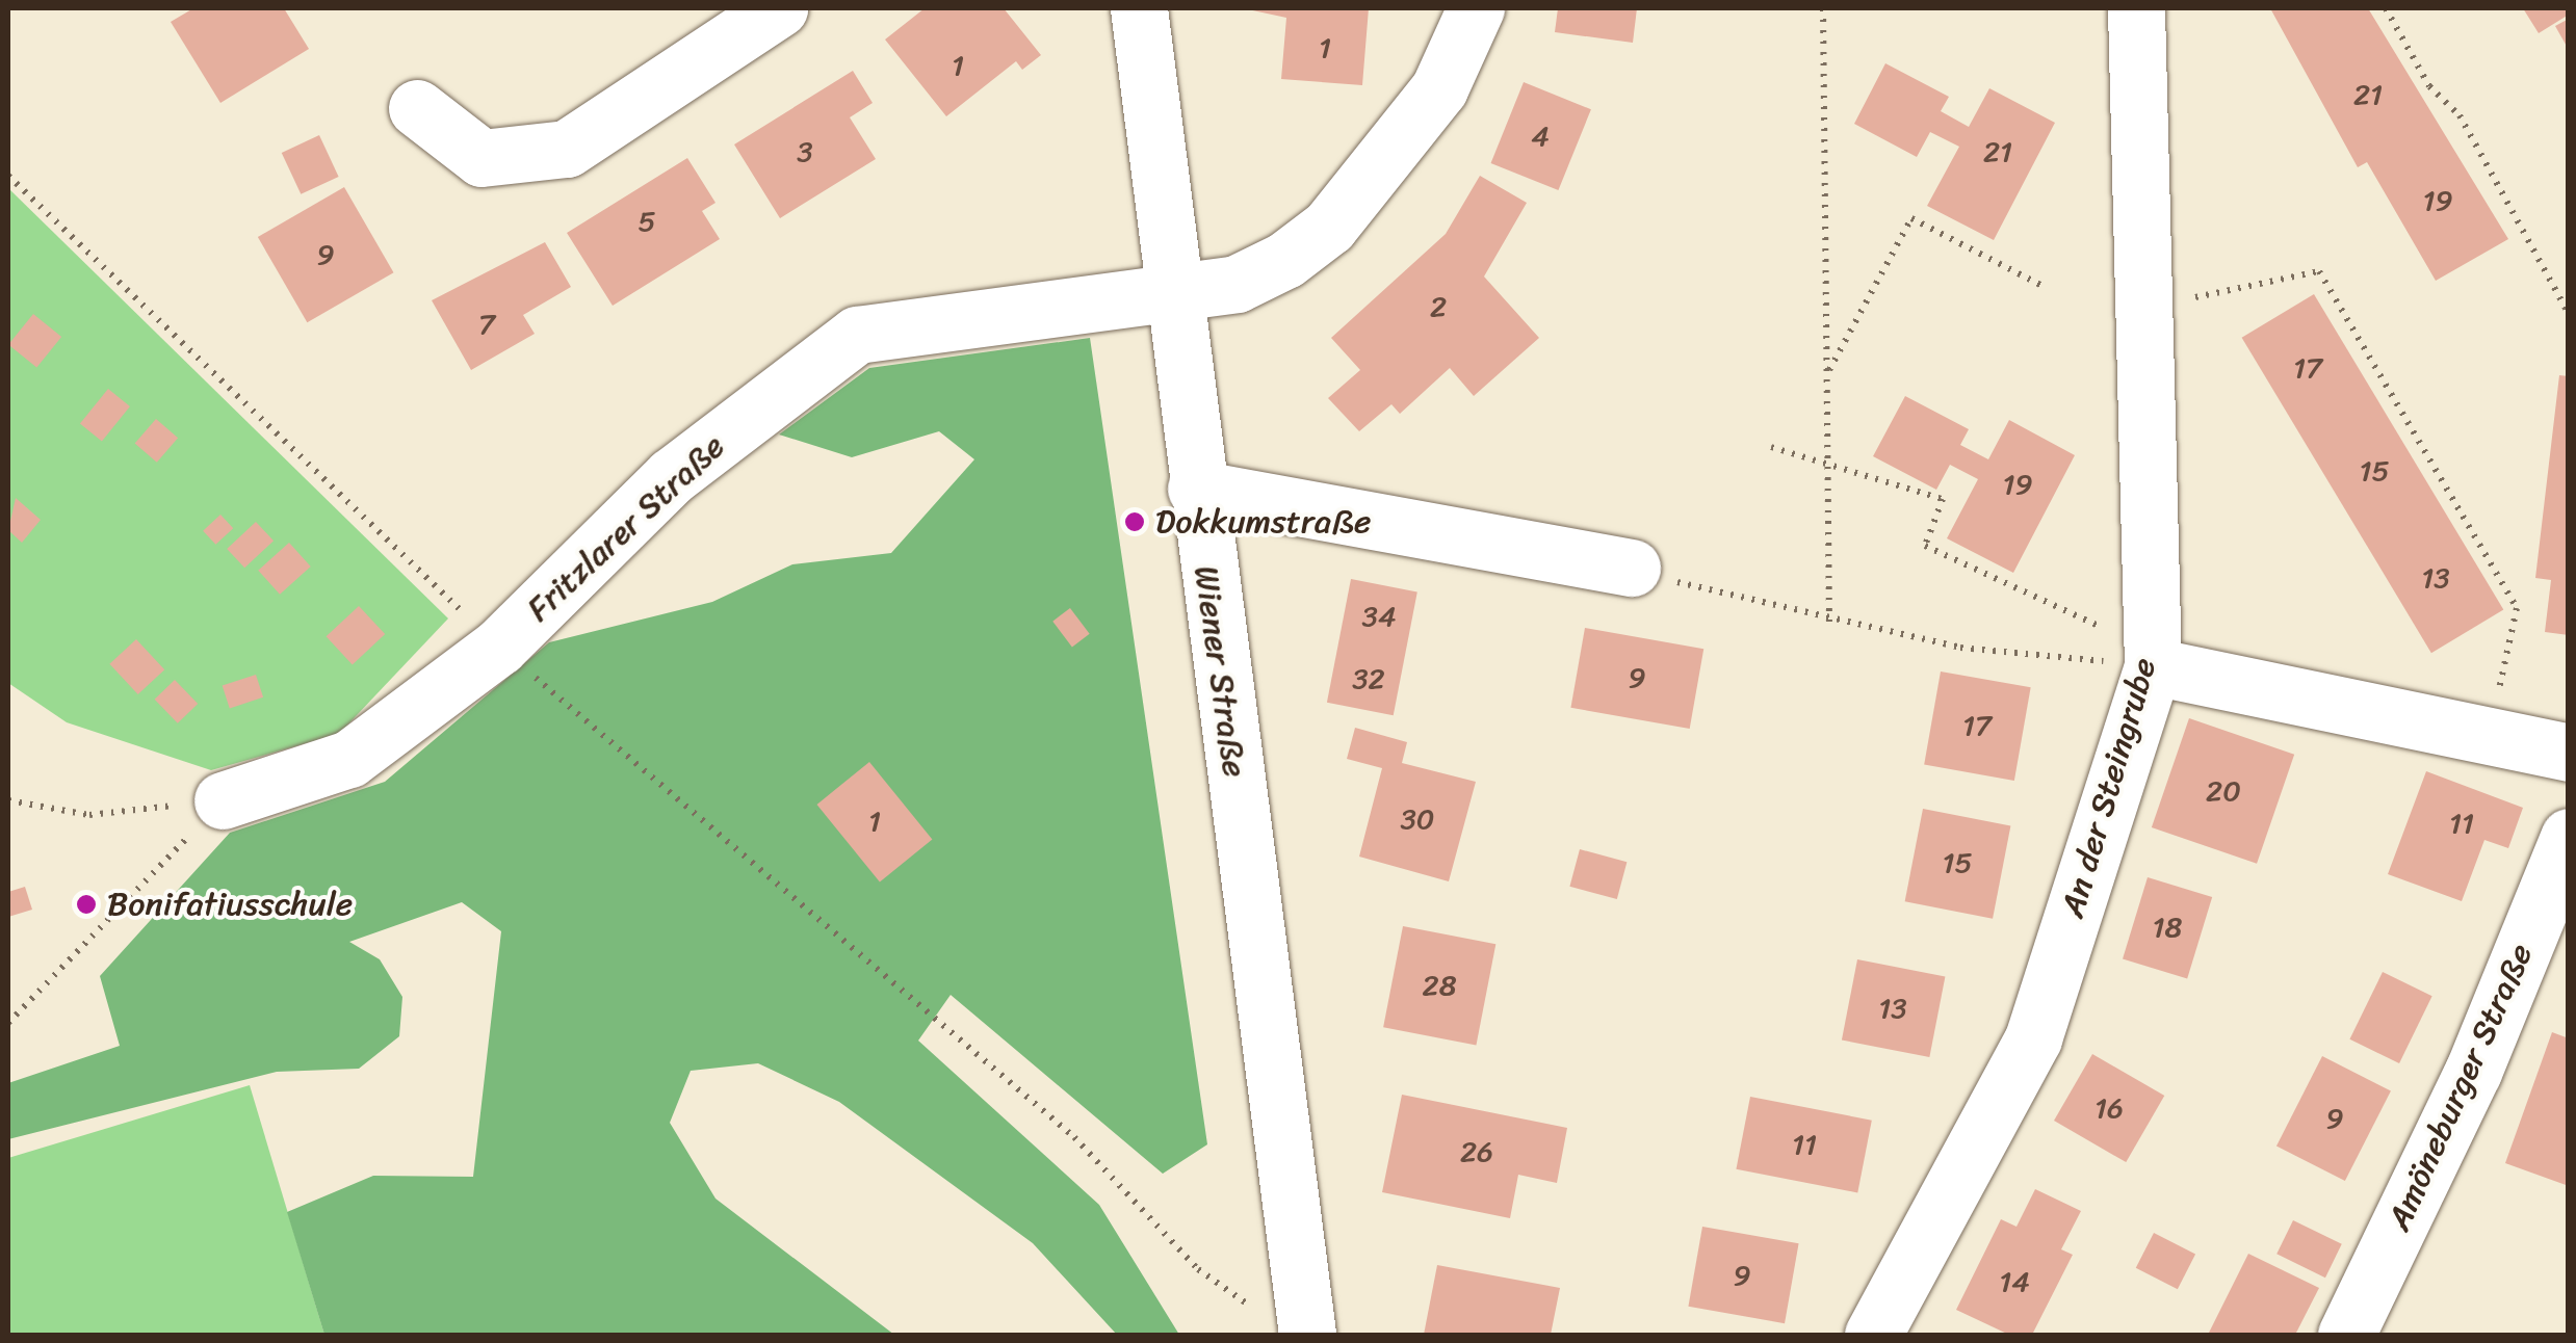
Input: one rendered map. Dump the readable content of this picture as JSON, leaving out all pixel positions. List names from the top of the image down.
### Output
{
  "streets": {
    "street": [
      "Fritzlarer Straße",
      "Wiener Straße",
      "An der Steingrube",
      "Amöneburger Straße"
    ]
  },
  "crossings": [
    ["Fritzlarer Straße", "Wiener Straße"]
  ],
  "places": ["Dokkumstraße", "Bonifatiusschule"],
  "house_numbers": [
    "1",
    "1",
    "21",
    "4",
    "3",
    "21",
    "19",
    "5",
    "9",
    "2",
    "7",
    "17",
    "15",
    "19",
    "13",
    "34",
    "9",
    "32",
    "17",
    "20",
    "30",
    "1",
    "11",
    "15",
    "18",
    "28",
    "13",
    "16",
    "9",
    "11",
    "26",
    "9",
    "14"
  ]
}
